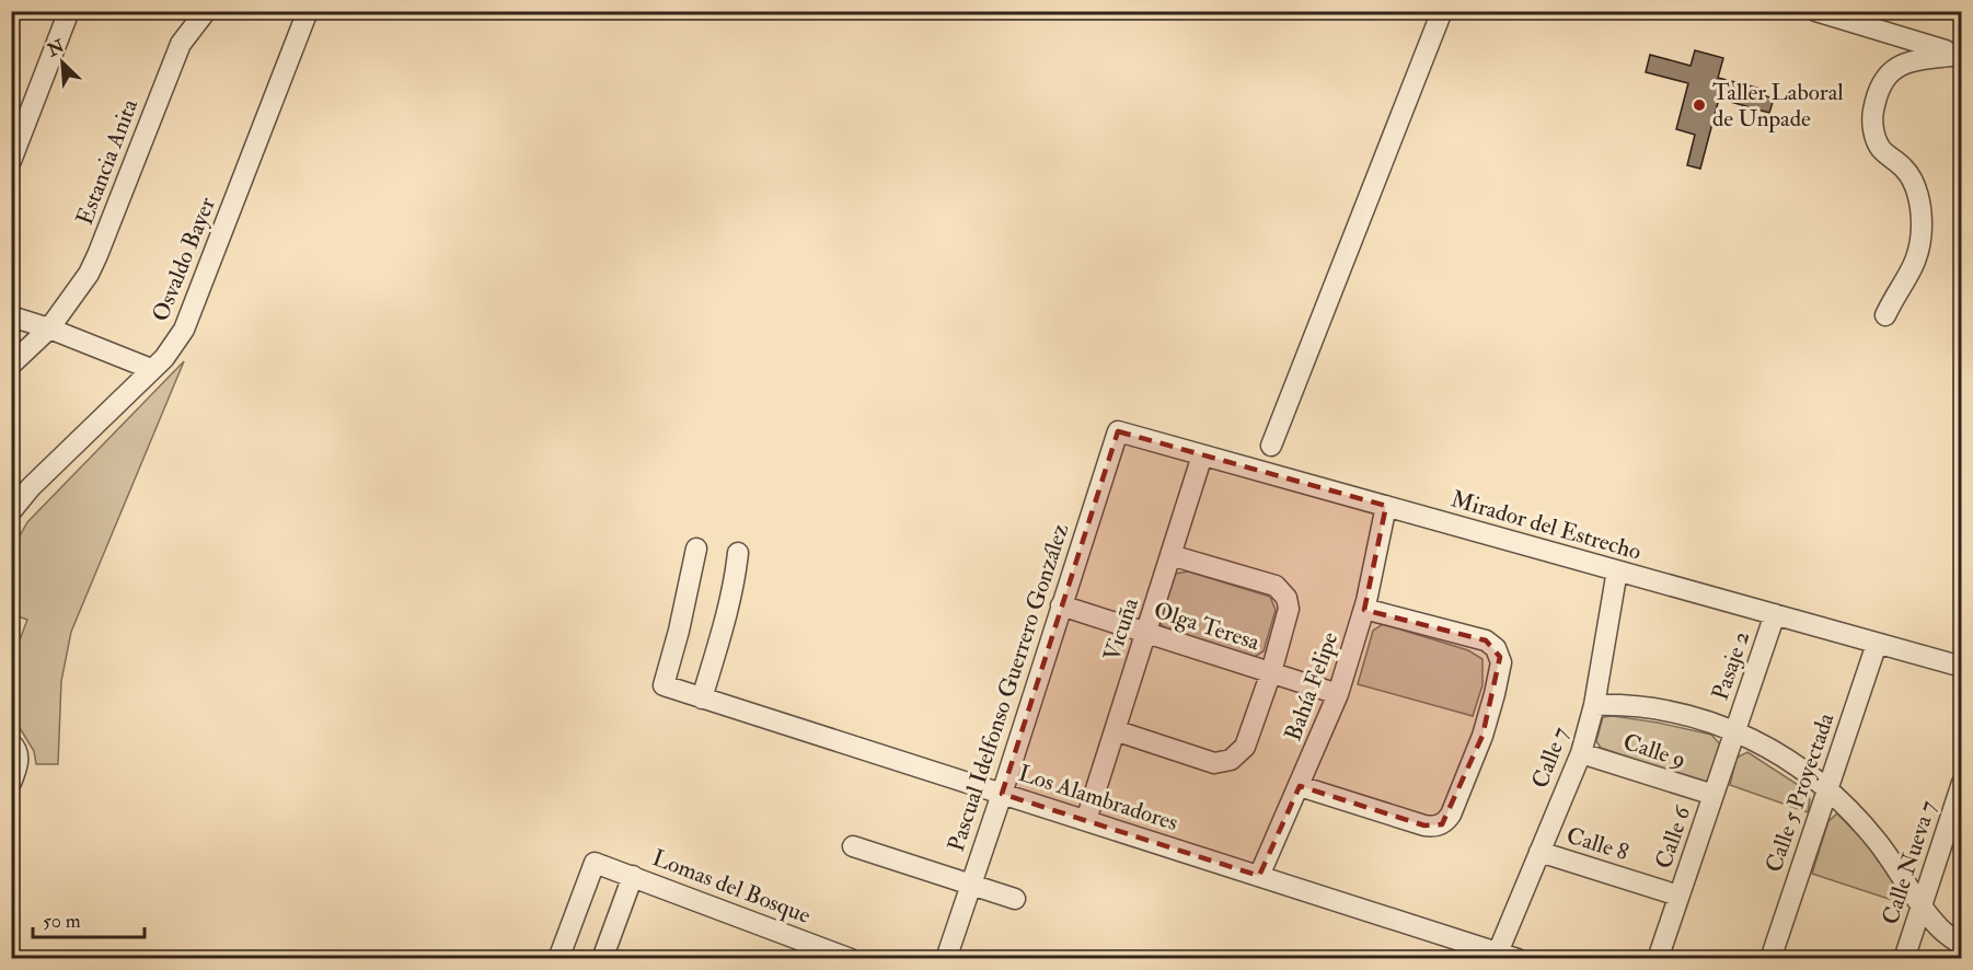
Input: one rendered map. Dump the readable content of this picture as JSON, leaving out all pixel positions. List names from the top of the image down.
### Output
{
  "streets": {
    "street": [
      "Estancia Anita",
      "Osvaldo Bayer",
      "Mirador del Estrecho",
      "Olga Teresa",
      "Vicuña",
      "Pasaje 2",
      "Bahía Felipe",
      "Pascual Idelfonso Guerrero González",
      "Calle 9",
      "Calle 7",
      "Calle 5 Proyectada",
      "Los Alambradores",
      "Calle 6",
      "Calle 8",
      "Calle Nueva 7",
      "Lomas del Bosque"
    ]
  },
  "crossings": [
    ["Mirador del Estrecho", "Vicuña"],
    ["Mirador del Estrecho", "Pasaje 2"],
    ["Mirador del Estrecho", "Bahía Felipe"],
    ["Mirador del Estrecho", "Pascual Idelfonso Guerrero González"],
    ["Mirador del Estrecho", "Calle 7"],
    ["Mirador del Estrecho", "Calle 5 Proyectada"],
    ["Olga Teresa", "Vicuña"],
    ["Olga Teresa", "Bahía Felipe"],
    ["Olga Teresa", "Pascual Idelfonso Guerrero González"],
    ["Vicuña", "Los Alambradores"],
    ["Pasaje 2", "Calle 6"],
    ["Bahía Felipe", "Los Alambradores"],
    ["Pascual Idelfonso Guerrero González", "Los Alambradores"],
    ["Calle 9", "Calle 7"],
    ["Calle 9", "Calle 6"],
    ["Calle 7", "Los Alambradores"],
    ["Calle 7", "Calle 8"],
    ["Calle 6", "Calle 8"]
  ],
  "places": ["Taller Laboral de Unpade"],
  "scale_bar": "50 m",
  "north": "top left"
}
